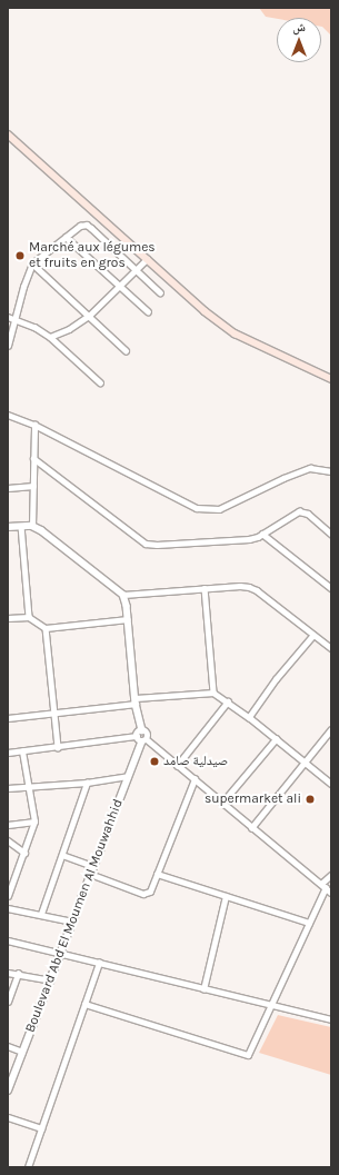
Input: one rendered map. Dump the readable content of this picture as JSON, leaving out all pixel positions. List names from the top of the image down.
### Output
{
  "streets": {
    "street": ["Boulevard Abd El Moumen Al Mouwahhid"]
  },
  "places": ["Marché aux légumes et fruits en gros", "صيدلية صامد", "supermarket ali"],
  "north": "top"
}
